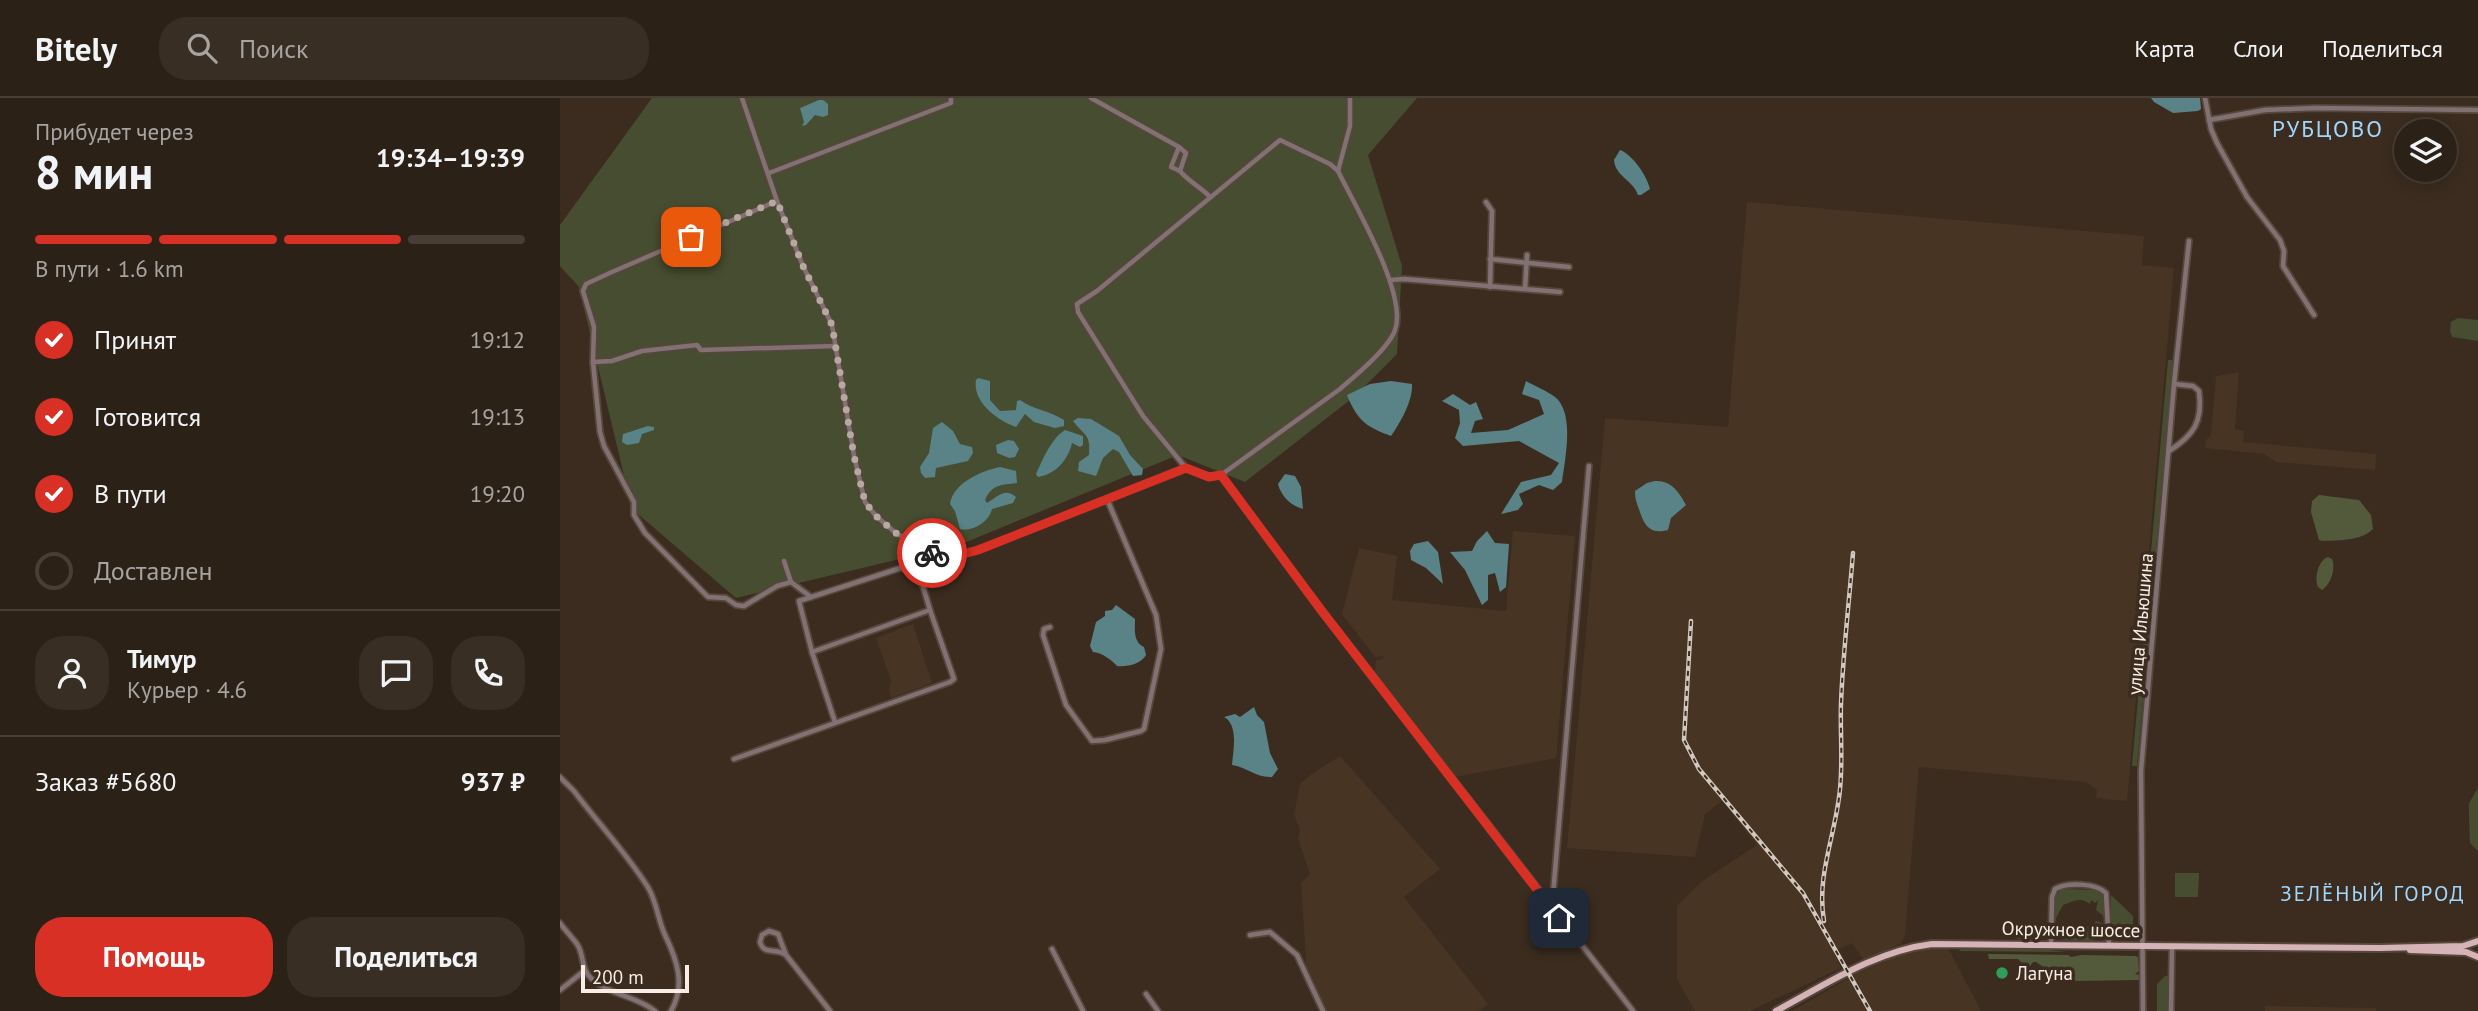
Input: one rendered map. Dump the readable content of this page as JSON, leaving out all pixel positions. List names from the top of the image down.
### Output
{
  "streets": {
    "main road": ["Окружное шоссе"],
    "street": ["улица Ильюшина"]
  },
  "crossings": [
    ["улица Ильюшина", "Окружное шоссе"]
  ],
  "districts": ["РУБЦОВО", "ЗЕЛЁНЫЙ ГОРОД"],
  "places": ["Лагуна"],
  "scale_bar": "200 m",
  "page": {
    "header": "Bitely",
    "search": "Поиск",
    "nav": ["Карта", "Слои", "Поделиться"],
    "heading": ["8 мин", "Прибудет через", "19:34–19:39"],
    "panel": [
      "Тимур",
      "Курьер · 4.6",
      "Заказ #5680",
      "937 ₽"
    ],
    "bar": "В пути · 1.6 km",
    "list": [
      ["Принят", "19:12"],
      ["Готовится", "19:13"],
      ["В пути", "19:20"],
      "Доставлен"
    ],
    "buttons": ["Помощь", "Поделиться"],
    "scale": "200 m"
  }
}
